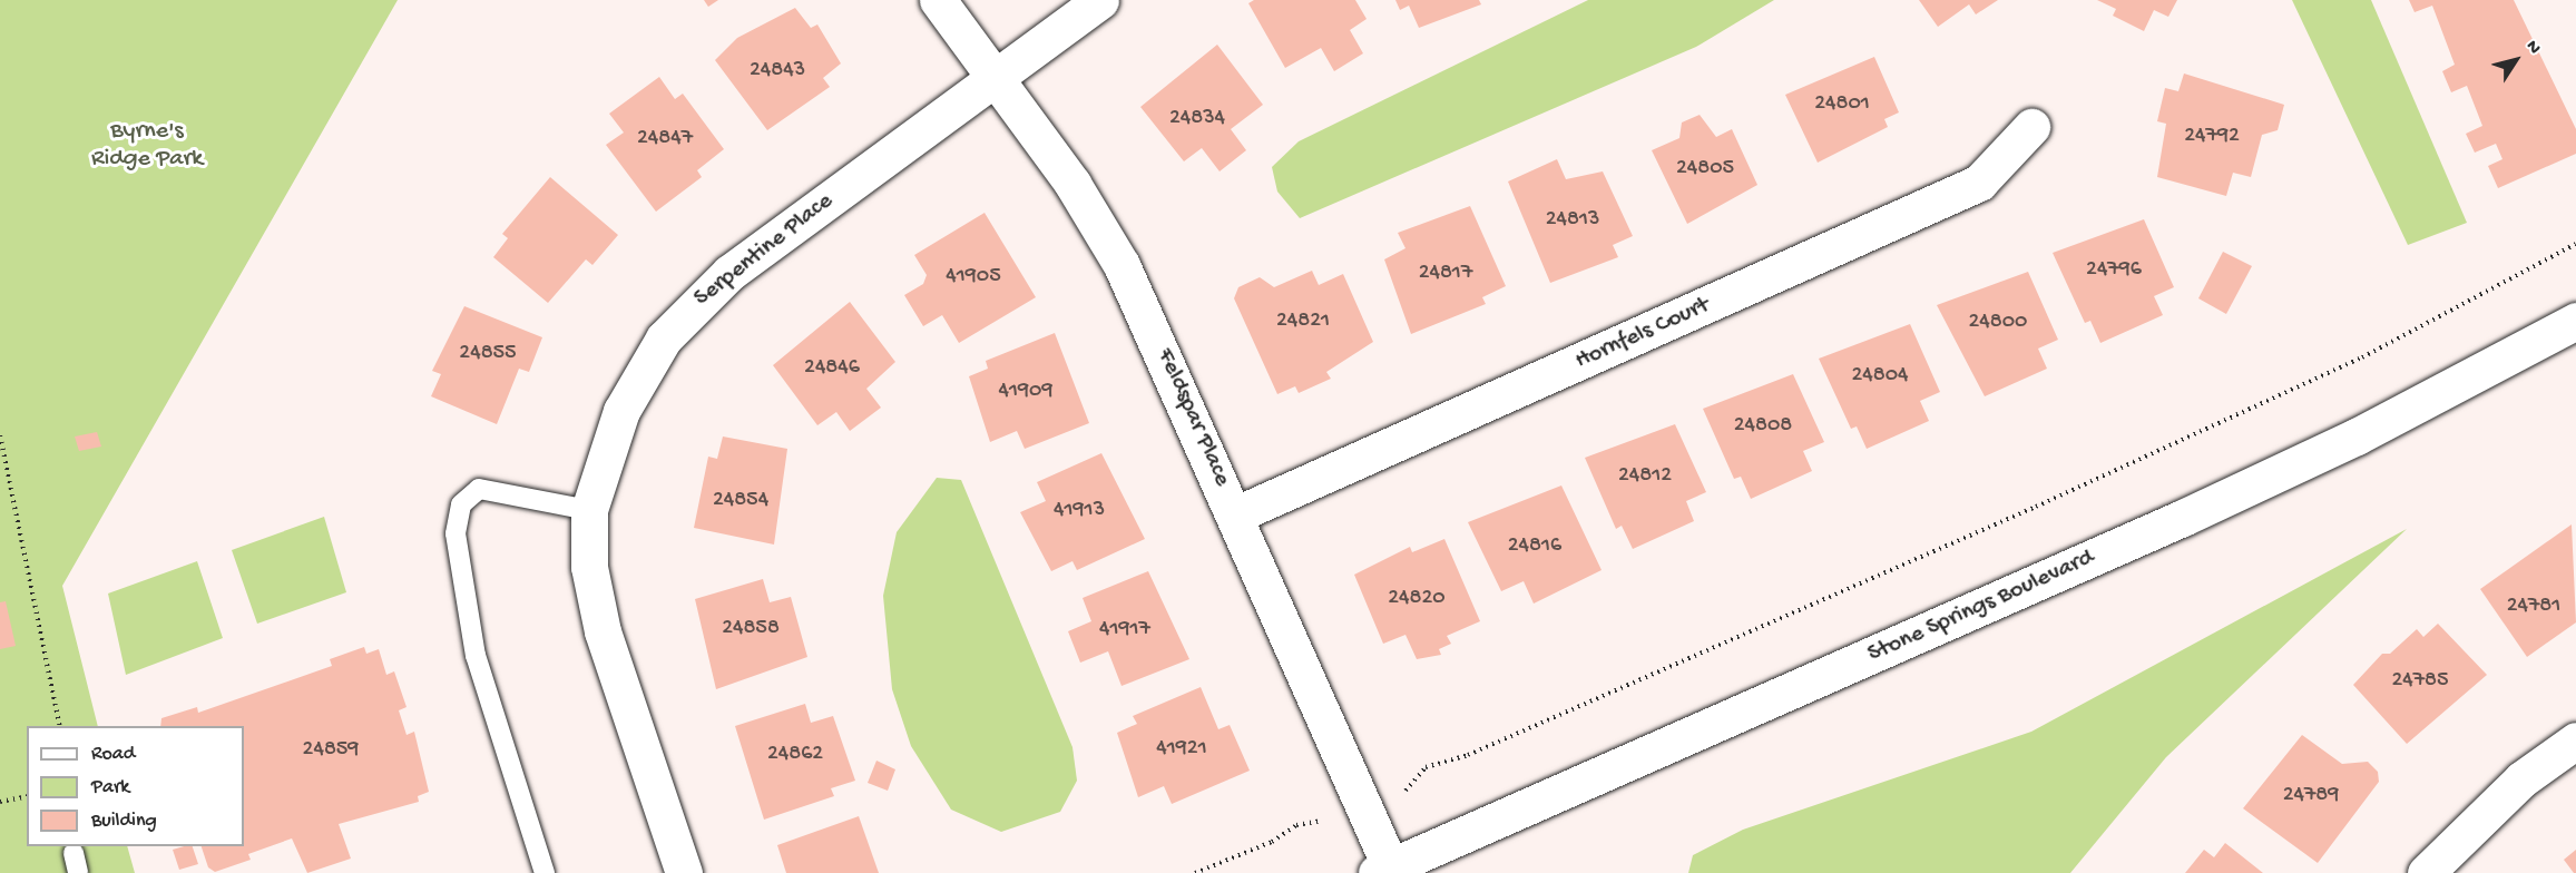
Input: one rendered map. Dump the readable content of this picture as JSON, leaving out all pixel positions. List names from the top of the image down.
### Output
{
  "streets": {
    "street": [
      "Serpentine Place",
      "Hornfels Court",
      "Feldspar Place",
      "Stone Springs Boulevard"
    ]
  },
  "crossings": [
    ["Serpentine Place", "Feldspar Place"],
    ["Hornfels Court", "Feldspar Place"],
    ["Feldspar Place", "Stone Springs Boulevard"]
  ],
  "parks": ["Byrne's Ridge Park"],
  "house_numbers": [
    "24843",
    "24801",
    "24834",
    "24792",
    "24847",
    "24805",
    "24813",
    "24796",
    "24817",
    "41905",
    "24821",
    "24800",
    "24855",
    "24846",
    "24804",
    "41909",
    "24808",
    "24812",
    "24854",
    "41913",
    "24816",
    "24820",
    "24781",
    "24858",
    "41917",
    "24785",
    "41921",
    "24859",
    "24862",
    "24789"
  ],
  "legend": ["Road", "Park", "Building"],
  "north": "top right"
}
